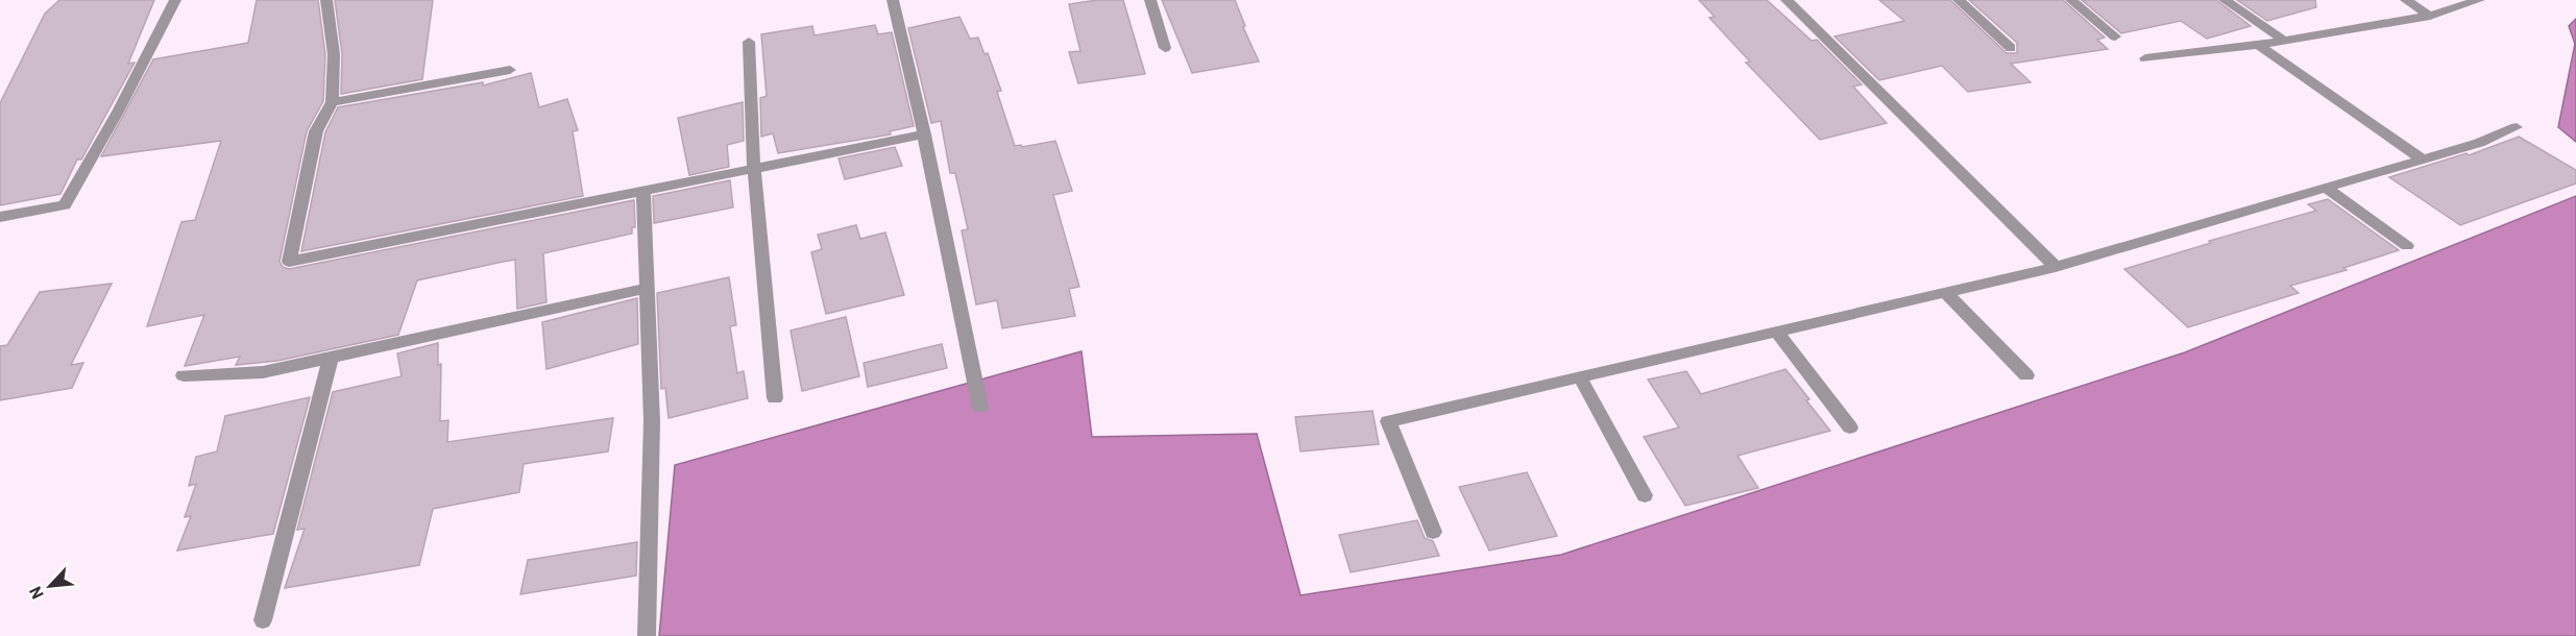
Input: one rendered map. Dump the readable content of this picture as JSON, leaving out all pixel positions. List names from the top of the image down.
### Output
{
  "north": "bottom left"
}
